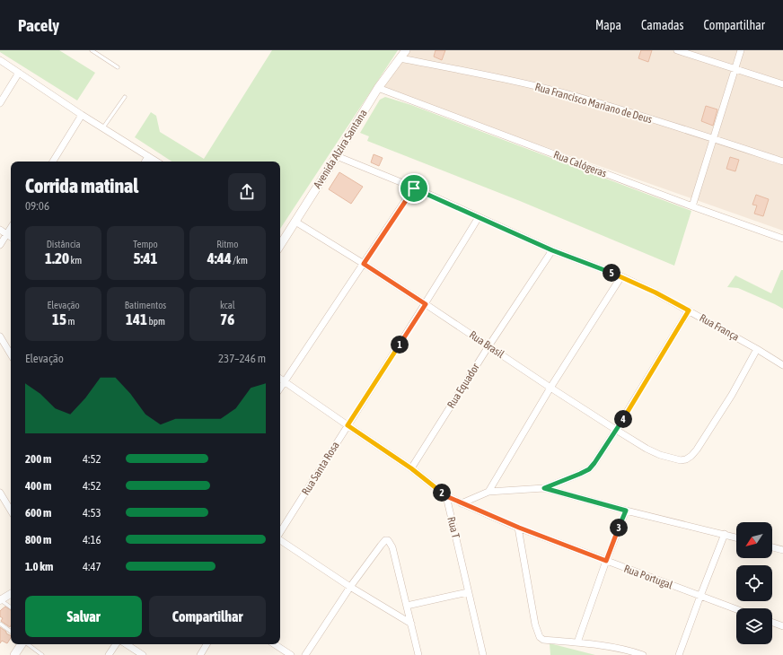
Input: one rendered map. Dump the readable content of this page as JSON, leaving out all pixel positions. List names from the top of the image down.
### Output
{
  "streets": {
    "main road": ["Avenida Alzira Santana"],
    "street": [
      "Rua Francisco Mariano de Deus",
      "Rua Calógeras",
      "Rua França",
      "Rua Brasil",
      "Rua Equador",
      "Rua Santa Rosa",
      "Rua T",
      "Rua Portugal"
    ]
  },
  "crossings": [
    ["Rua Francisco Mariano de Deus", "Avenida Alzira Santana"],
    ["Avenida Alzira Santana", "Rua Calógeras"],
    ["Avenida Alzira Santana", "Rua França"],
    ["Avenida Alzira Santana", "Rua Brasil"],
    ["Rua França", "Rua Brasil"],
    ["Rua França", "Rua Equador"],
    ["Rua França", "Rua Santa Rosa"],
    ["Rua Brasil", "Rua Equador"],
    ["Rua Brasil", "Rua Santa Rosa"],
    ["Rua T", "Rua Portugal"]
  ],
  "north": "bottom left",
  "page": {
    "header": "Pacely",
    "nav": ["Mapa", "Camadas", "Compartilhar"],
    "heading": ["Corrida matinal", "09:06"],
    "stats": [
      ["Distância", "1.20 km"],
      ["Tempo", "5:41"],
      ["Ritmo", "4:44 /km"],
      ["Elevação", "15 m"],
      ["Batimentos", "141 bpm"],
      ["kcal", "76"]
    ],
    "pins": [
      "5",
      "1",
      "4",
      "2",
      "3"
    ],
    "chart": ["Elevação", "237–246 m"],
    "list": [
      {
        "name": "200 m",
        "note": "4:52"
      },
      {
        "name": "400 m",
        "note": "4:52"
      },
      {
        "name": "600 m",
        "note": "4:53"
      },
      {
        "name": "800 m",
        "note": "4:16"
      },
      {
        "name": "1.0 km",
        "note": "4:47"
      }
    ],
    "buttons": ["Salvar", "Compartilhar"]
  }
}
